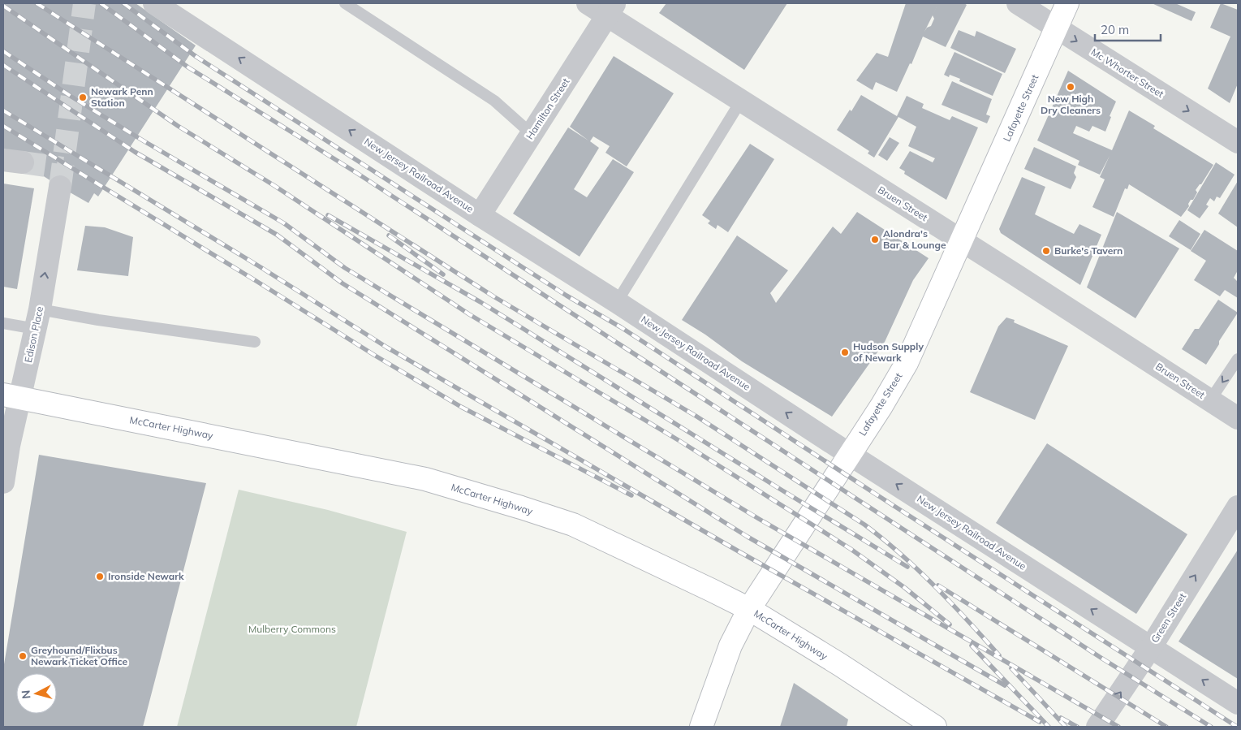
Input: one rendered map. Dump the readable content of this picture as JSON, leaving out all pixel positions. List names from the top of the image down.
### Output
{
  "streets": {
    "main road": ["Lafayette Street", "McCarter Highway"],
    "street": [
      "Mc Whorter Street",
      "Hamilton Street",
      "New Jersey Railroad Avenue",
      "Bruen Street",
      "Edison Place",
      "Green Street"
    ]
  },
  "crossings": [
    ["Mc Whorter Street", "Lafayette Street"],
    ["Lafayette Street", "New Jersey Railroad Avenue"],
    ["Lafayette Street", "Bruen Street"],
    ["Lafayette Street", "McCarter Highway"],
    ["Hamilton Street", "New Jersey Railroad Avenue"],
    ["Hamilton Street", "Bruen Street"],
    ["New Jersey Railroad Avenue", "Green Street"],
    ["Edison Place", "McCarter Highway"]
  ],
  "one_way": [
    "Mc Whorter Street",
    "New Jersey Railroad Avenue",
    "Edison Place",
    "Green Street"
  ],
  "parks": ["Mulberry Commons"],
  "places": [
    "New High Dry Cleaners",
    "Newark Penn Station",
    "Alondra's Bar & Lounge",
    "Burke's Tavern",
    "Hudson Supply of Newark",
    "Ironside Newark",
    "Greyhound/Flixbus Newark Ticket Office"
  ],
  "scale_bar": "20 m",
  "north": "left"
}
